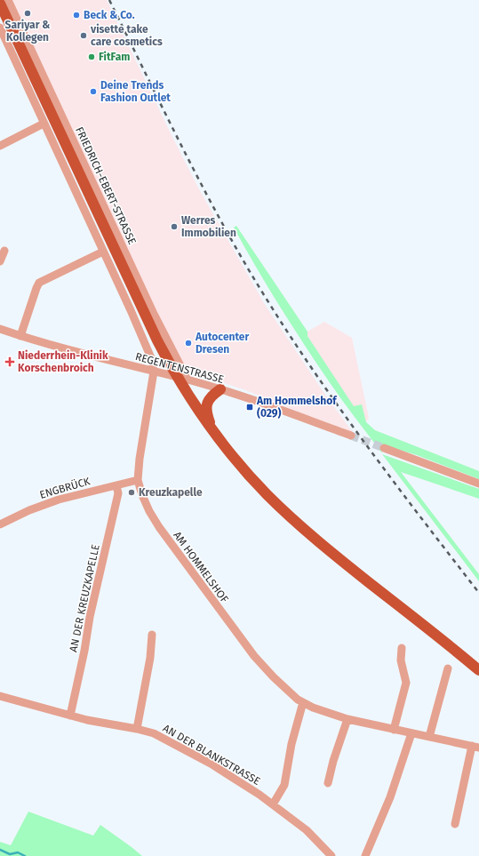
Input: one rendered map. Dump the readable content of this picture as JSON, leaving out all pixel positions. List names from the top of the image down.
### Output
{
  "streets": {
    "street": [
      "FRIEDRICH-EBERT-STRASSE",
      "REGENTENSTRASSE",
      "ENGBRÜCK",
      "AM HOMMELSHOF",
      "AN DER KREUZKAPELLE",
      "AN DER BLANKSTRASSE"
    ]
  },
  "crossings": [
    ["FRIEDRICH-EBERT-STRASSE", "REGENTENSTRASSE"],
    ["REGENTENSTRASSE", "AM HOMMELSHOF"],
    ["ENGBRÜCK", "AM HOMMELSHOF"],
    ["ENGBRÜCK", "AN DER KREUZKAPELLE"],
    ["AN DER KREUZKAPELLE", "AN DER BLANKSTRASSE"]
  ],
  "places": {
    "other": [
      "Sariyar & Kollegen",
      "Beck & Co.",
      "visette take care cosmetics",
      "FitFam",
      "Deine Trends Fashion Outlet",
      "Werres Immobilien",
      "Autocenter Dresen",
      "Kreuzkapelle"
    ],
    "health": ["Niederrhein-Klinik Korschenbroich"],
    "transit": ["Am Hommelshof (029)"]
  }
}
